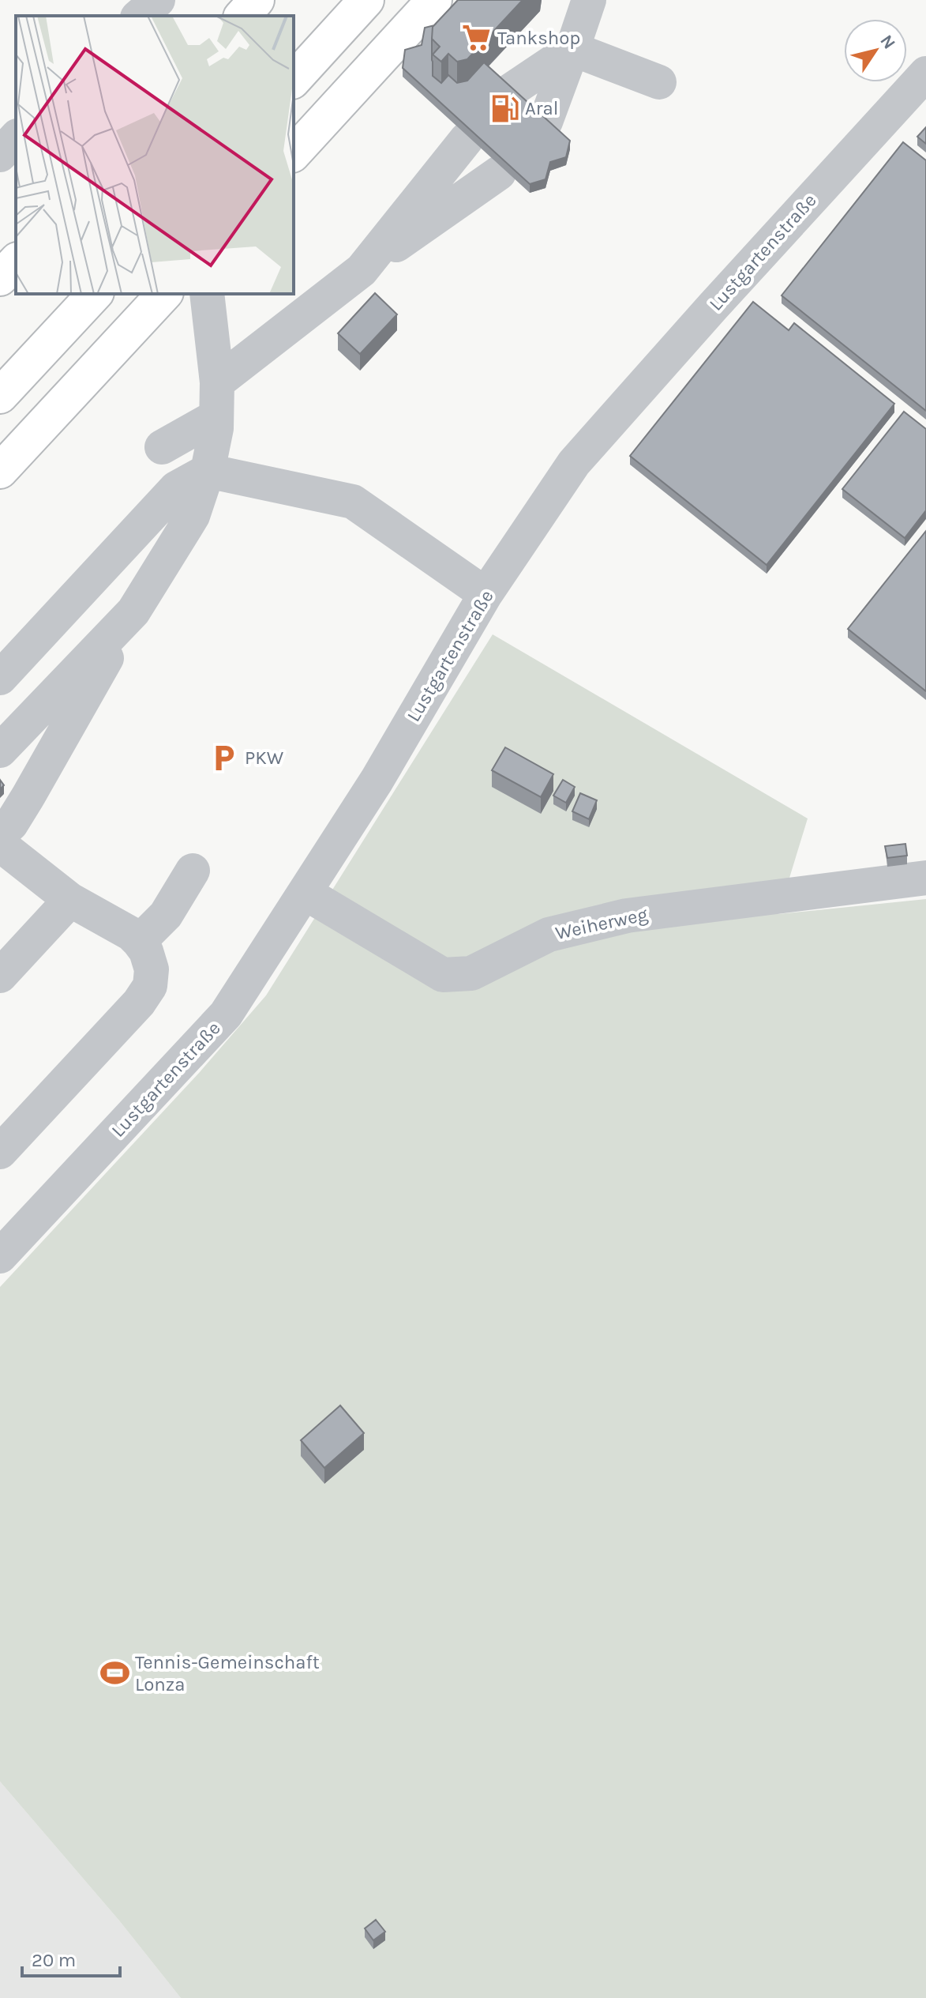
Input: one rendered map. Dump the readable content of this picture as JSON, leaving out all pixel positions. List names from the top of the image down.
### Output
{
  "streets": {
    "street": ["Lustgartenstraße", "Weiherweg"]
  },
  "crossings": [
    ["Lustgartenstraße", "Weiherweg"]
  ],
  "places": {
    "supermarket": ["Tankshop"],
    "fuel station": ["Aral"],
    "parking": ["PKW"],
    "sports": ["Tennis-Gemeinschaft Lonza"]
  },
  "scale_bar": "20 m",
  "north": "top right"
}
